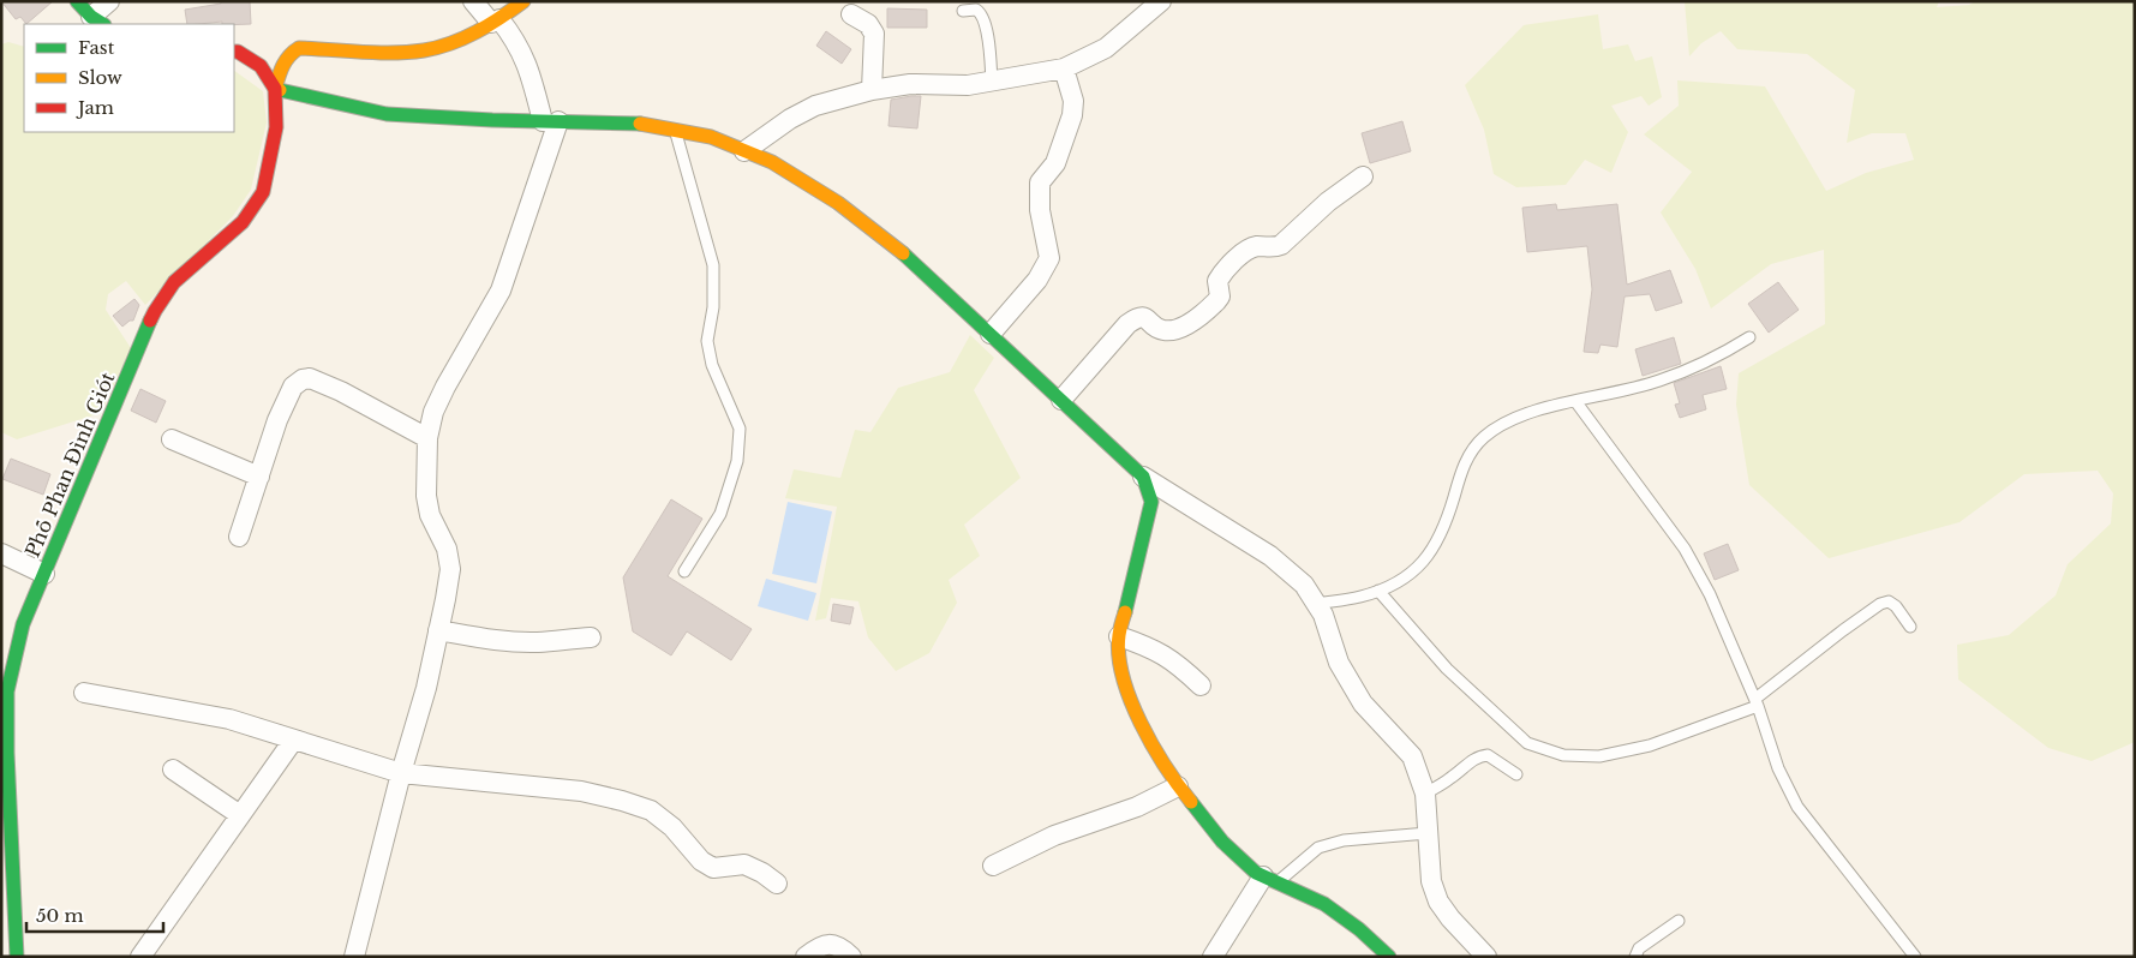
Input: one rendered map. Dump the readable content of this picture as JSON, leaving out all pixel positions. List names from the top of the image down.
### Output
{
  "streets": {
    "street": ["Phố Phan Đình Giót"]
  },
  "legend": ["Fast", "Slow", "Jam"],
  "scale_bar": "50 m"
}
